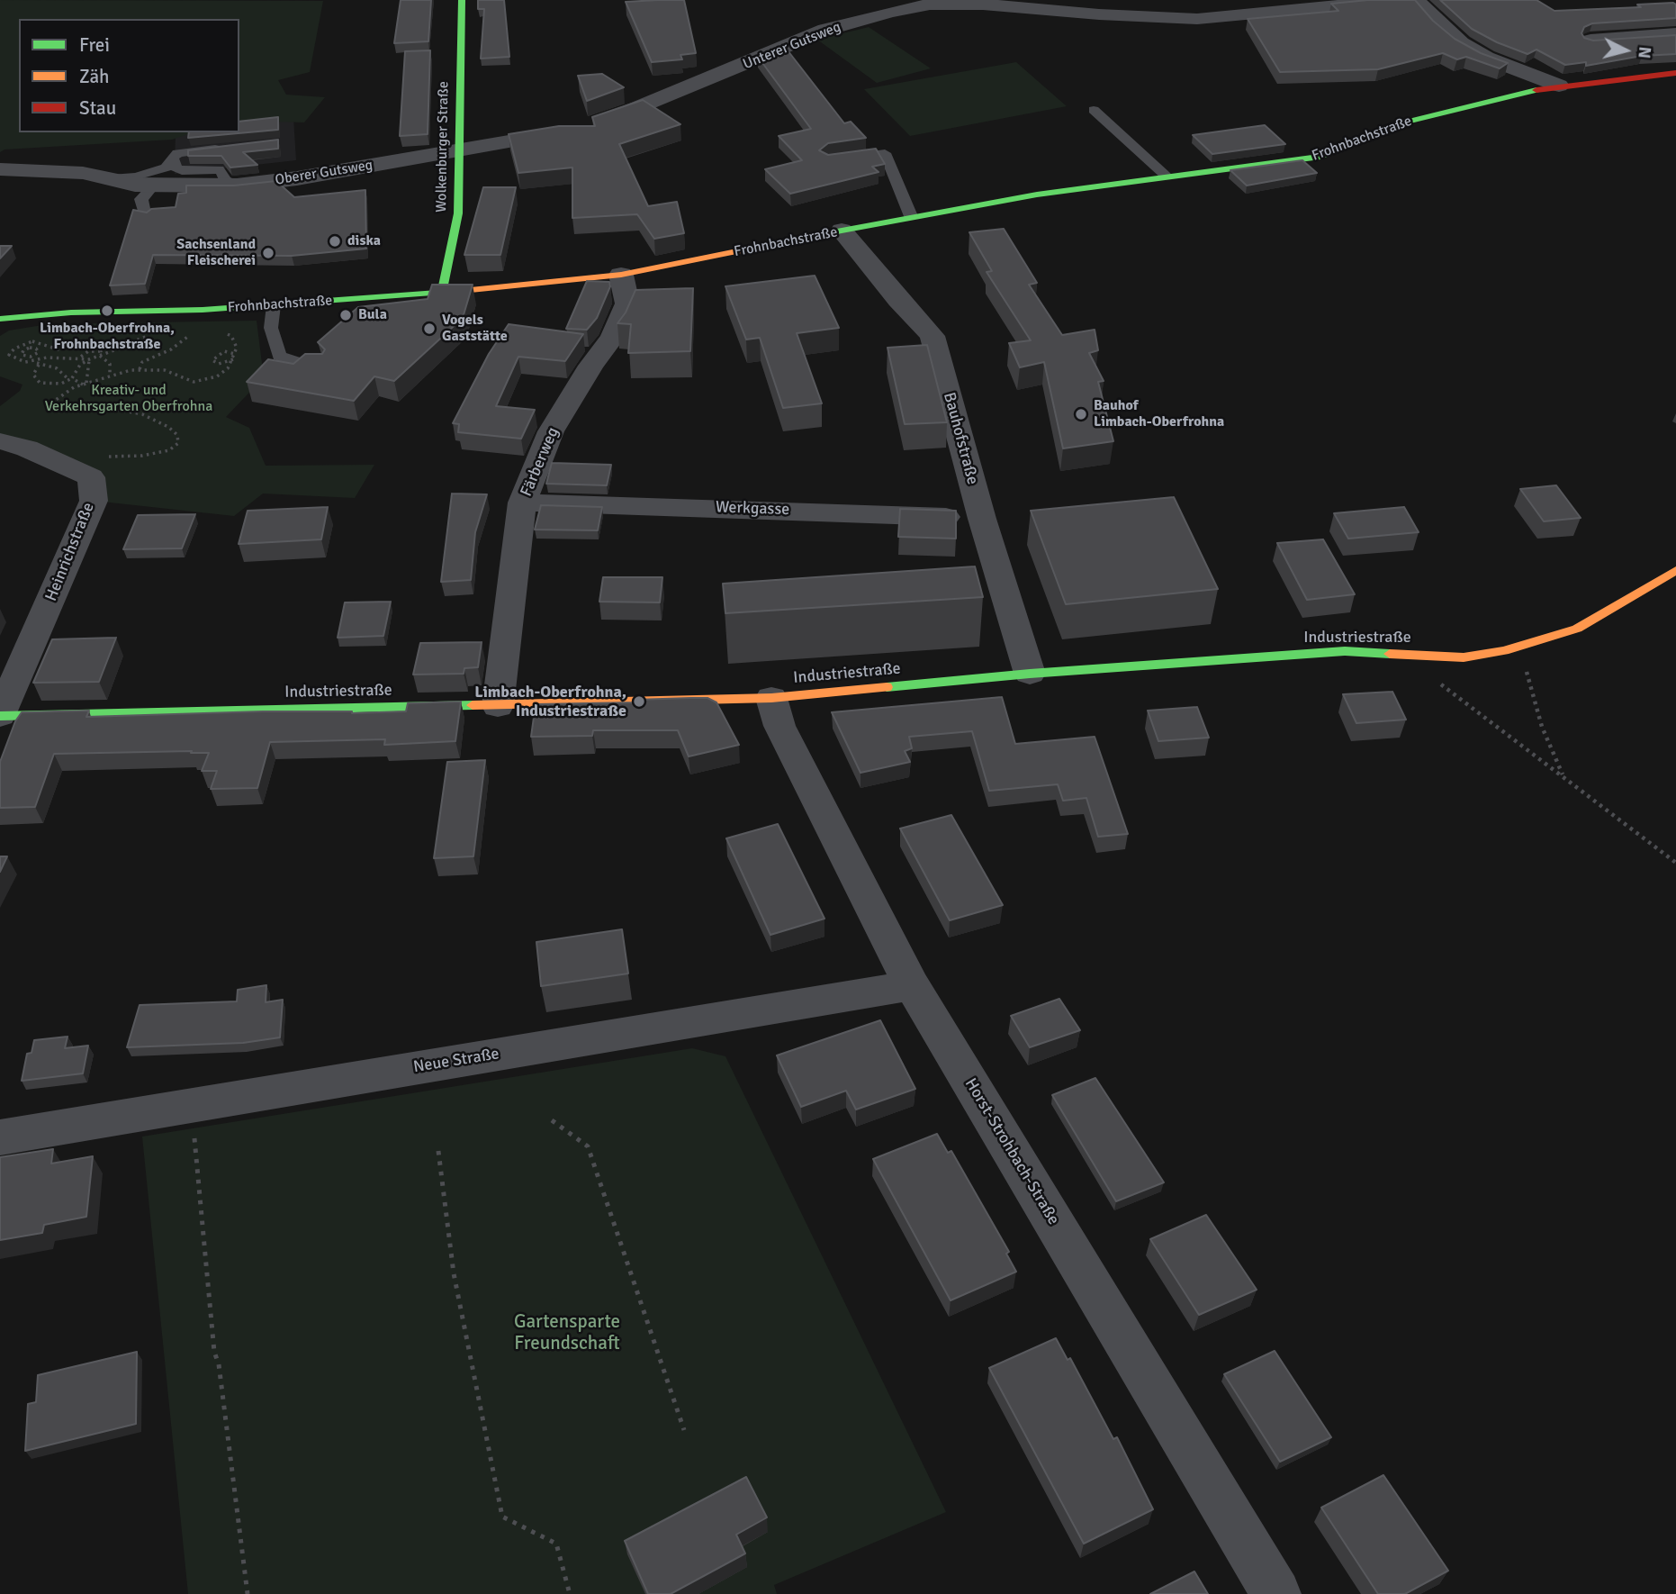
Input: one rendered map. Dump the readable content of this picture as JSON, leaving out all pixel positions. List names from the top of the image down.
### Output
{
  "streets": {
    "street": [
      "Unterer Gutsweg",
      "Frohnbachstraße",
      "Wolkenburger Straße",
      "Oberer Gutsweg",
      "Bauhofstraße",
      "Färberweg",
      "Werkgasse",
      "Heinrichstraße",
      "Industriestraße",
      "Neue Straße",
      "Horst-Strohbach-Straße"
    ]
  },
  "crossings": [
    ["Unterer Gutsweg", "Wolkenburger Straße"],
    ["Unterer Gutsweg", "Oberer Gutsweg"],
    ["Frohnbachstraße", "Wolkenburger Straße"],
    ["Frohnbachstraße", "Bauhofstraße"],
    ["Frohnbachstraße", "Färberweg"],
    ["Wolkenburger Straße", "Oberer Gutsweg"],
    ["Bauhofstraße", "Werkgasse"],
    ["Bauhofstraße", "Industriestraße"],
    ["Färberweg", "Werkgasse"],
    ["Färberweg", "Industriestraße"],
    ["Heinrichstraße", "Industriestraße"],
    ["Industriestraße", "Horst-Strohbach-Straße"],
    ["Neue Straße", "Horst-Strohbach-Straße"]
  ],
  "parks": ["Kreativ- und Verkehrsgarten Oberfrohna", "Gartensparte Freundschaft"],
  "places": [
    "diska",
    "Sachsenland Fleischerei",
    "Limbach-Oberfrohna, Frohnbachstraße",
    "Bula",
    "Vogels Gaststätte",
    "Bauhof Limbach-Oberfrohna",
    "Limbach-Oberfrohna, Industriestraße"
  ],
  "legend": ["Frei", "Zäh", "Stau"],
  "north": "right"
}
